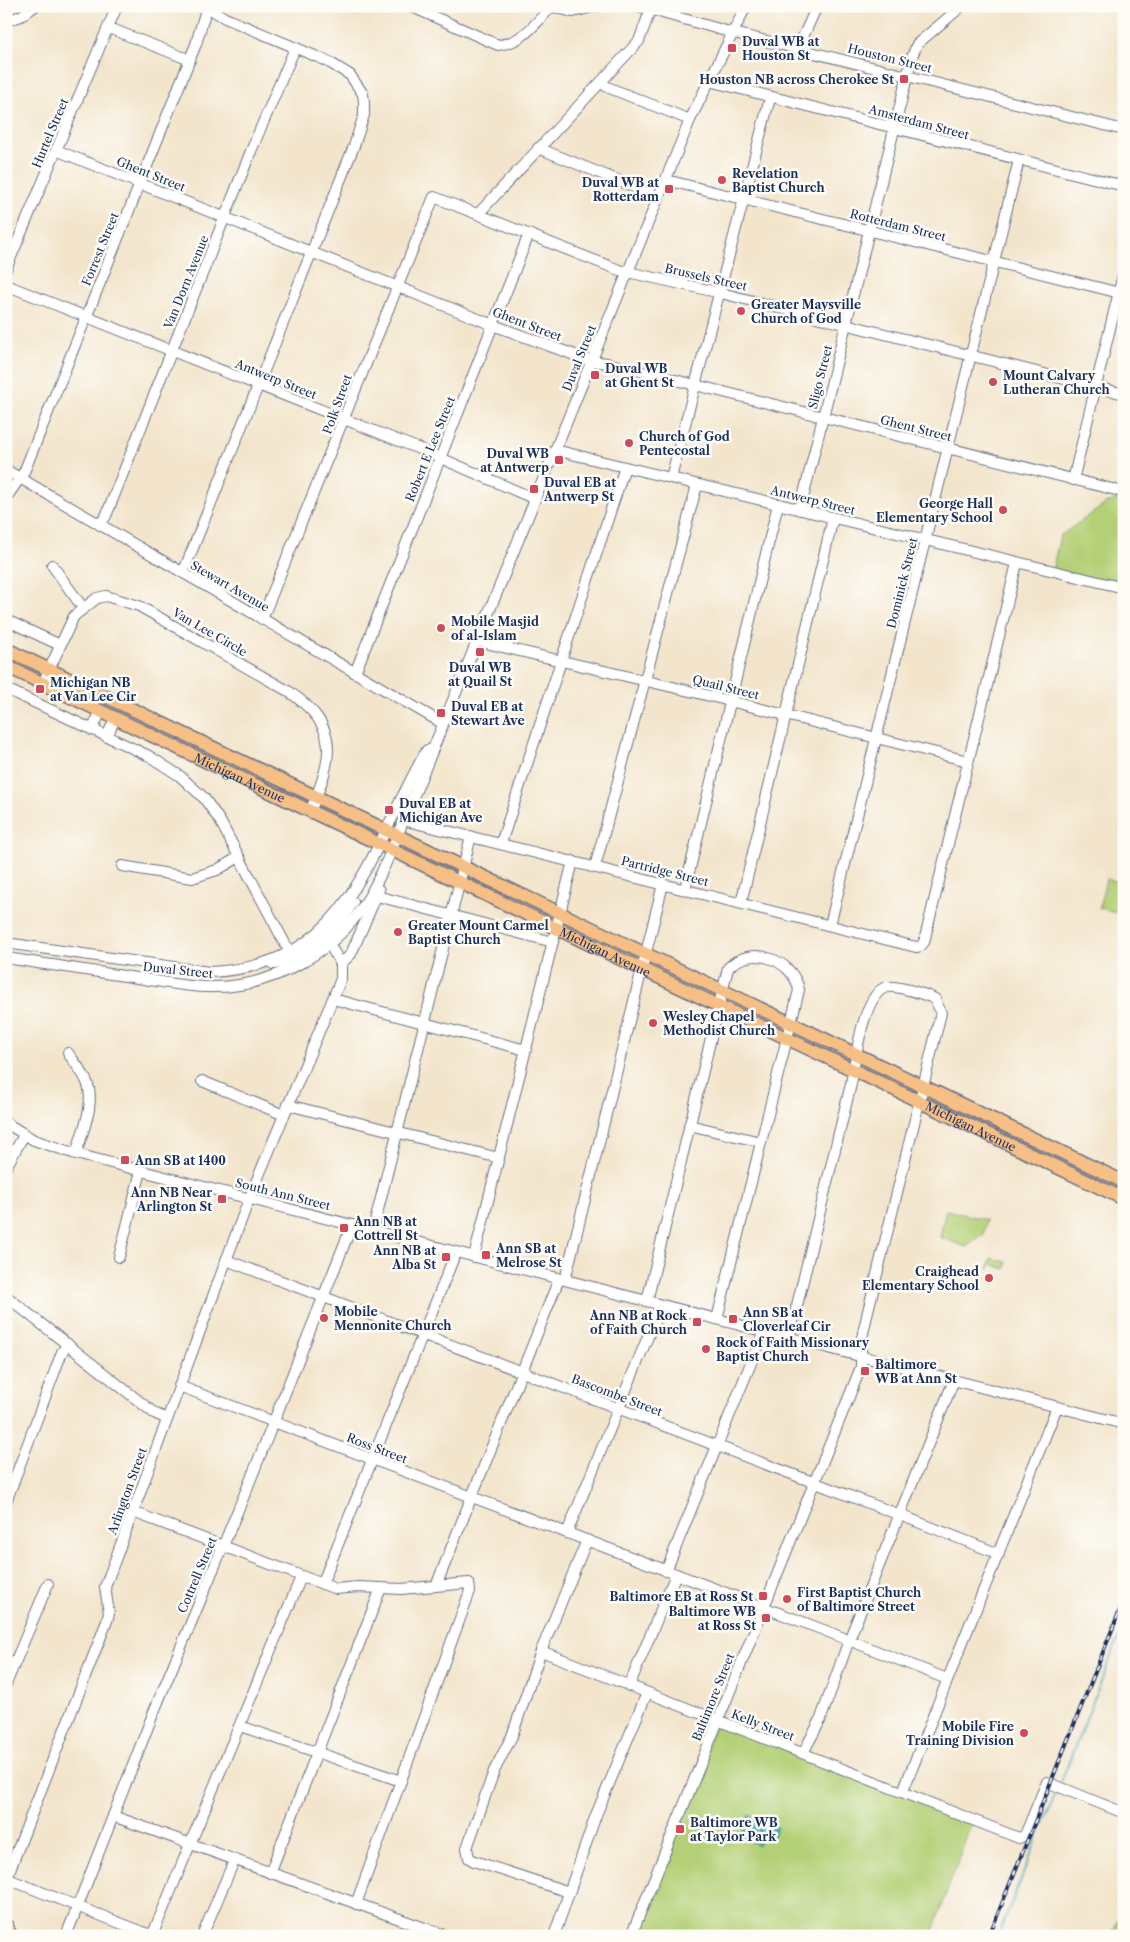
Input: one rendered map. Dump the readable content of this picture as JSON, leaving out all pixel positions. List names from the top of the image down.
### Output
{
  "streets": {
    "main road": ["Michigan Avenue"],
    "street": [
      "Houston Street",
      "Amsterdam Street",
      "Hurtel Street",
      "Ghent Street",
      "Rotterdam Street",
      "Forrest Street",
      "Brussels Street",
      "Van Dorn Avenue",
      "Duval Street",
      "Sligo Street",
      "Antwerp Street",
      "Polk Street",
      "Robert E Lee Street",
      "Dominick Street",
      "Stewart Avenue",
      "Van Lee Circle",
      "Quail Street",
      "Partridge Street",
      "South Ann Street",
      "Bascombe Street",
      "Ross Street",
      "Arlington Street",
      "Cottrell Street",
      "Baltimore Street",
      "Kelly Street"
    ]
  },
  "crossings": [
    ["Houston Street", "Duval Street"],
    ["Houston Street", "Sligo Street"],
    ["Amsterdam Street", "Duval Street"],
    ["Amsterdam Street", "Sligo Street"],
    ["Amsterdam Street", "Dominick Street"],
    ["Hurtel Street", "Ghent Street"],
    ["Ghent Street", "Forrest Street"],
    ["Ghent Street", "Van Dorn Avenue"],
    ["Ghent Street", "Duval Street"],
    ["Ghent Street", "Sligo Street"],
    ["Ghent Street", "Polk Street"],
    ["Ghent Street", "Robert E Lee Street"],
    ["Ghent Street", "Dominick Street"],
    ["Rotterdam Street", "Duval Street"],
    ["Rotterdam Street", "Sligo Street"],
    ["Rotterdam Street", "Dominick Street"],
    ["Forrest Street", "Antwerp Street"],
    ["Forrest Street", "Stewart Avenue"],
    ["Brussels Street", "Duval Street"],
    ["Brussels Street", "Sligo Street"],
    ["Brussels Street", "Polk Street"],
    ["Brussels Street", "Robert E Lee Street"],
    ["Brussels Street", "Dominick Street"],
    ["Van Dorn Avenue", "Antwerp Street"],
    ["Van Dorn Avenue", "Stewart Avenue"],
    ["Duval Street", "Antwerp Street"],
    ["Duval Street", "Stewart Avenue"],
    ["Duval Street", "Quail Street"],
    ["Duval Street", "Michigan Avenue"],
    ["Duval Street", "Partridge Street"],
    ["Sligo Street", "Antwerp Street"],
    ["Antwerp Street", "Polk Street"],
    ["Antwerp Street", "Robert E Lee Street"],
    ["Antwerp Street", "Dominick Street"],
    ["Polk Street", "Stewart Avenue"],
    ["Robert E Lee Street", "Stewart Avenue"],
    ["Dominick Street", "Quail Street"],
    ["Dominick Street", "Partridge Street"],
    ["Van Lee Circle", "Michigan Avenue"],
    ["Quail Street", "Partridge Street"],
    ["Michigan Avenue", "Baltimore Street"],
    ["South Ann Street", "Arlington Street"],
    ["South Ann Street", "Cottrell Street"],
    ["South Ann Street", "Baltimore Street"],
    ["Bascombe Street", "Arlington Street"],
    ["Bascombe Street", "Cottrell Street"],
    ["Bascombe Street", "Baltimore Street"],
    ["Ross Street", "Arlington Street"],
    ["Ross Street", "Cottrell Street"],
    ["Baltimore Street", "Kelly Street"]
  ],
  "places": {
    "transit": [
      "Duval WB at Houston St",
      "Houston NB across Cherokee St",
      "Duval WB at Rotterdam",
      "Duval WB at Ghent St",
      "Duval WB at Antwerp",
      "Duval EB at Antwerp St",
      "Duval WB at Quail St",
      "Michigan NB at Van Lee Cir",
      "Duval EB at Stewart Ave",
      "Duval EB at Michigan Ave",
      "Ann SB at 1400",
      "Ann NB Near Arlington St",
      "Ann NB at Cottrell St",
      "Ann SB at Melrose St",
      "Ann NB at Alba St",
      "Ann SB at Cloverleaf Cir",
      "Ann NB at Rock of Faith Church",
      "Baltimore WB at Ann St",
      "Baltimore EB at Ross St",
      "Baltimore WB at Ross St",
      "Baltimore WB at Taylor Park"
    ],
    "other": [
      "Revelation Baptist Church",
      "Greater Maysville Church of God",
      "Mount Calvary Lutheran Church",
      "Church of God Pentecostal",
      "George Hall Elementary School",
      "Mobile Masjid of al-Islam",
      "Greater Mount Carmel Baptist Church",
      "Wesley Chapel Methodist Church",
      "Craighead Elementary School",
      "Mobile Mennonite Church",
      "Rock of Faith Missionary Baptist Church",
      "First Baptist Church of Baltimore Street",
      "Mobile Fire Training Division"
    ]
  }
}
